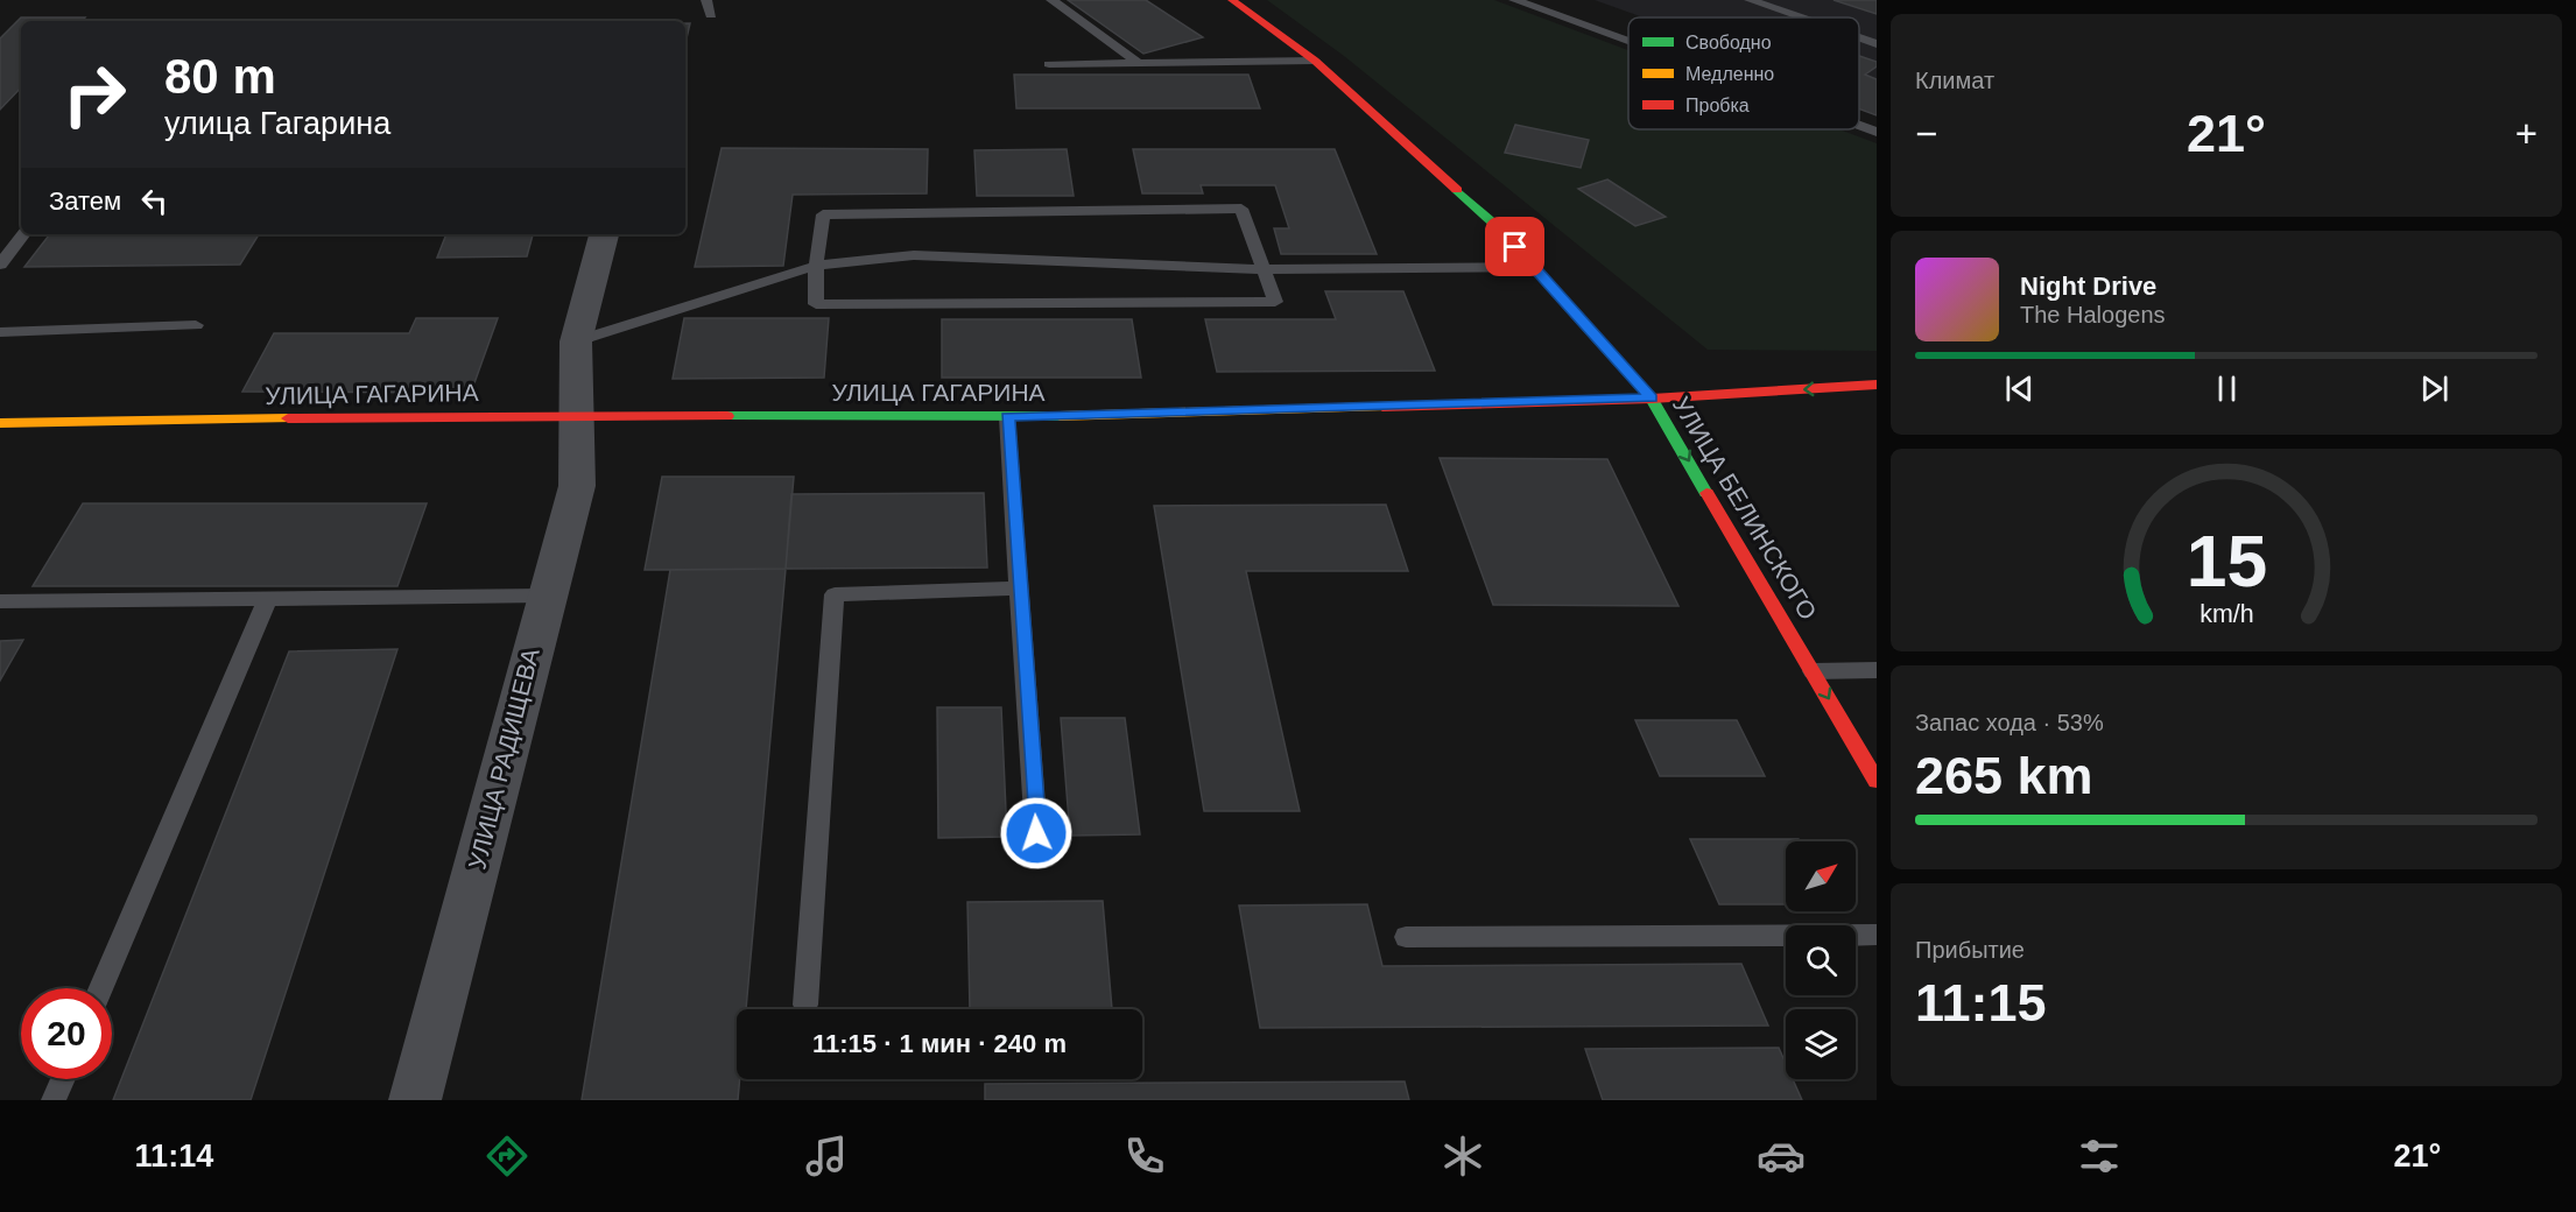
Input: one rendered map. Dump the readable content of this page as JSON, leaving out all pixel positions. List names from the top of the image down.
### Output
{
  "streets": {
    "street": ["УЛИЦА ГАГАРИНА", "УЛИЦА БЕЛИНСКОГО", "УЛИЦА РАДИЩЕВА"]
  },
  "crossings": [
    ["УЛИЦА ГАГАРИНА", "УЛИЦА БЕЛИНСКОГО"],
    ["УЛИЦА ГАГАРИНА", "УЛИЦА РАДИЩЕВА"]
  ],
  "one_way": ["УЛИЦА БЕЛИНСКОГО"],
  "legend": ["Свободно", "Медленно", "Пробка"],
  "north": "top right",
  "page": {
    "tile": [
      "Климат",
      ["Запас хода · 53%", "265 km"],
      ["Прибытие", "11:15"]
    ],
    "turn": ["80 m", "улица Гагарина"],
    "heat": ["−", "21°", "+"],
    "then": "Затем",
    "song": ["Night Drive", "The Halogens"],
    "limit": "20",
    "trip": "11:15 · 1 мин · 240 m",
    "tabs": ["11:14", "21°"],
    "gauge": ["15", "km/h"]
  }
}
